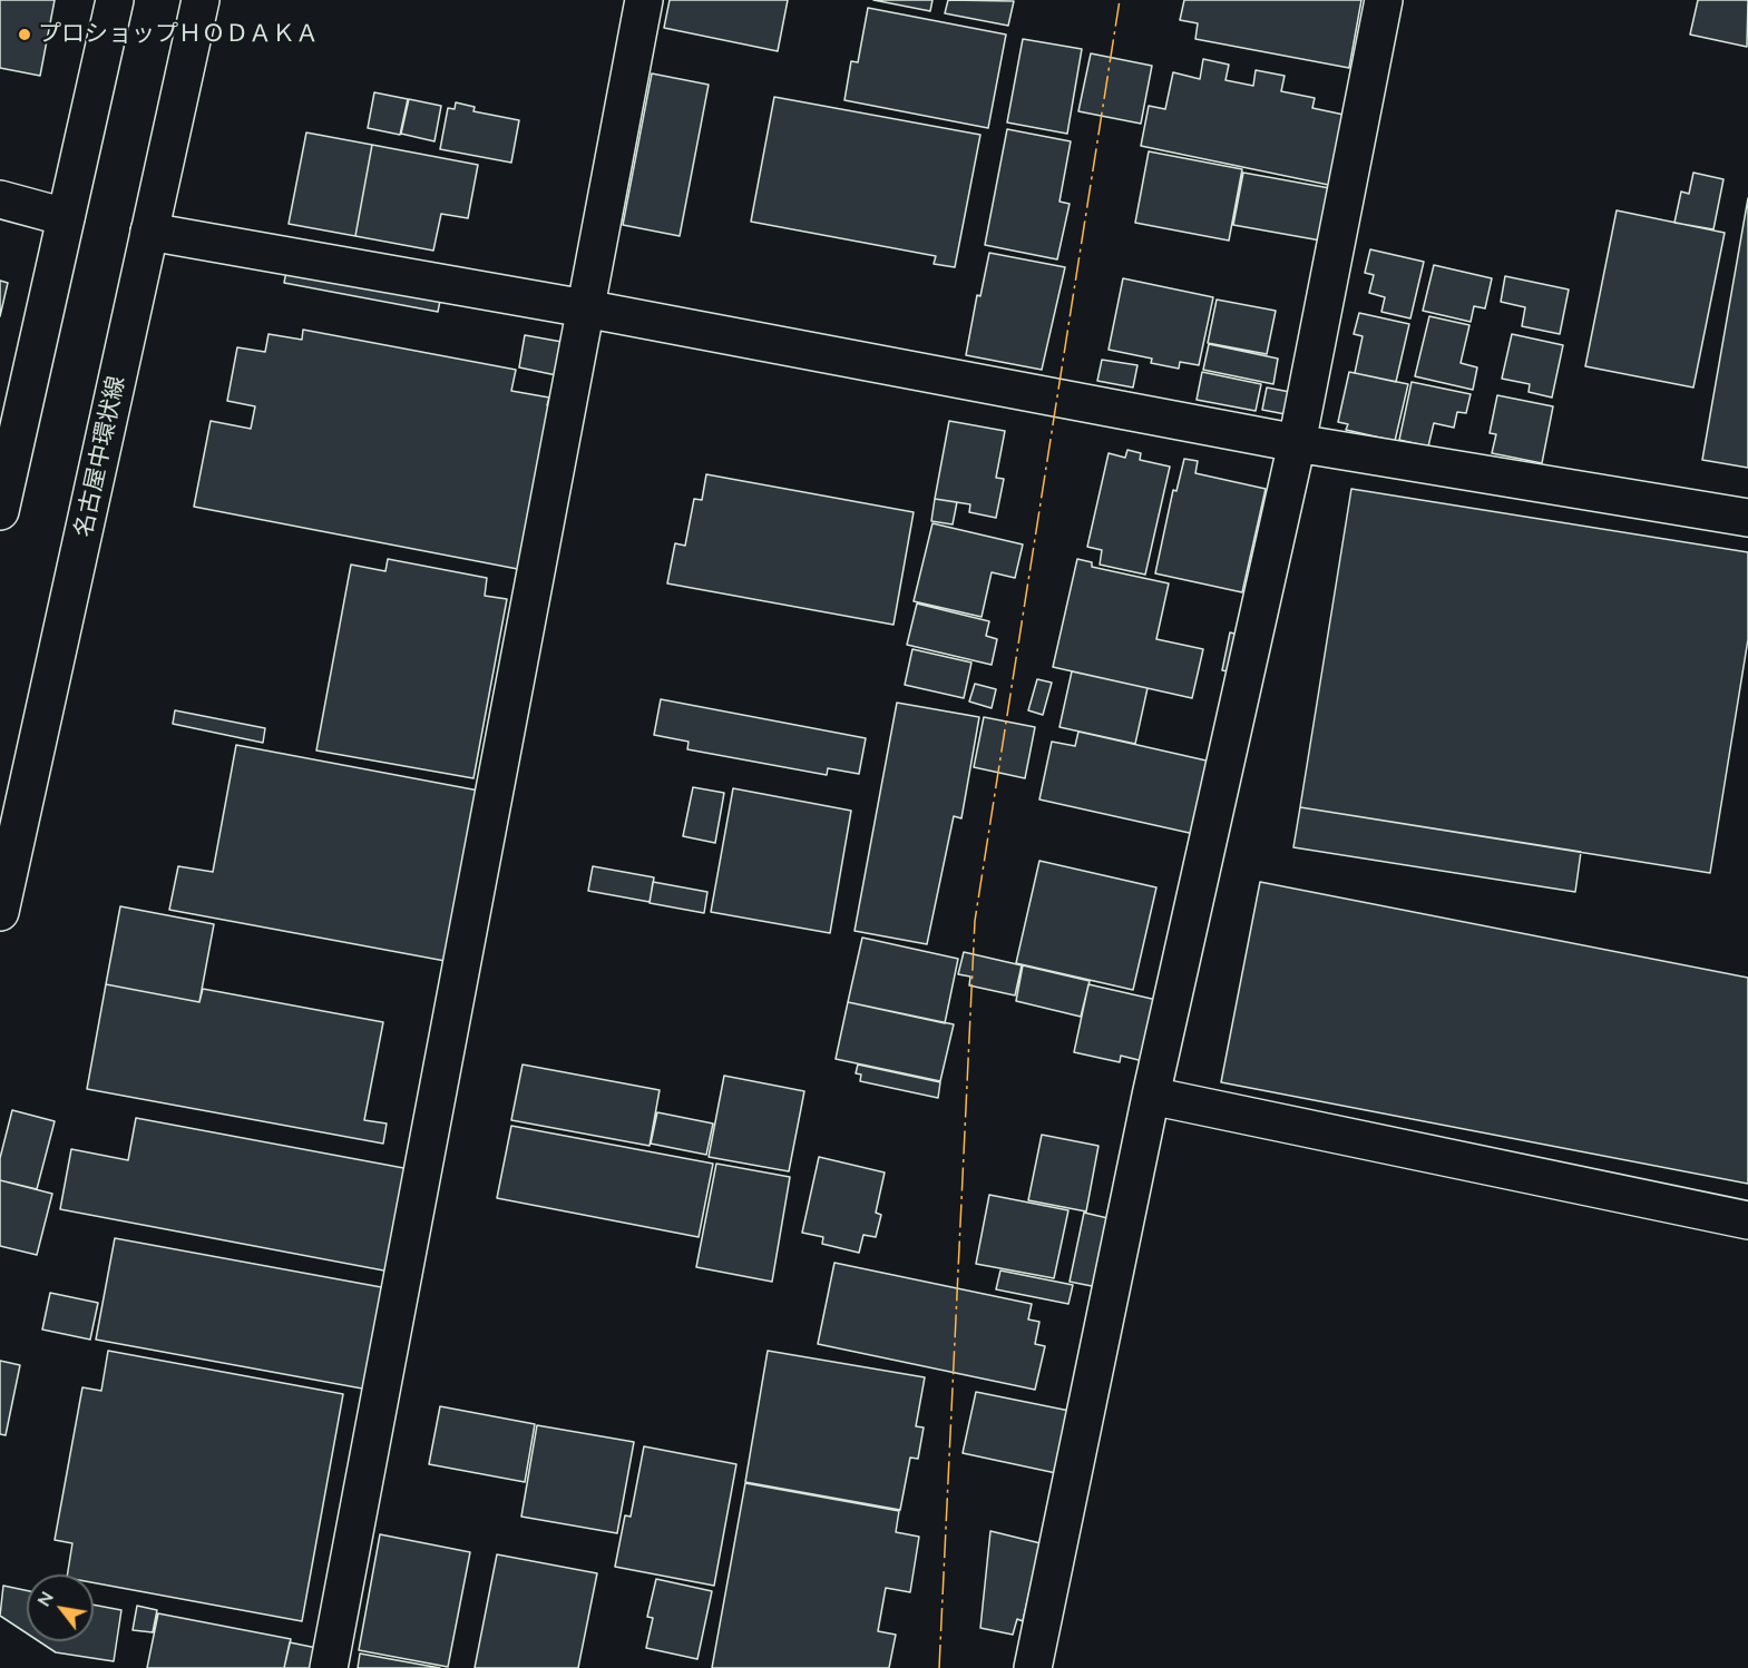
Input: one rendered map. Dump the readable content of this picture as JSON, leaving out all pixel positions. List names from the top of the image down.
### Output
{
  "streets": {
    "street": ["名古屋中環状線"]
  },
  "places": ["プロショップＨＯＤＡＫＡ"],
  "north": "top left"
}
